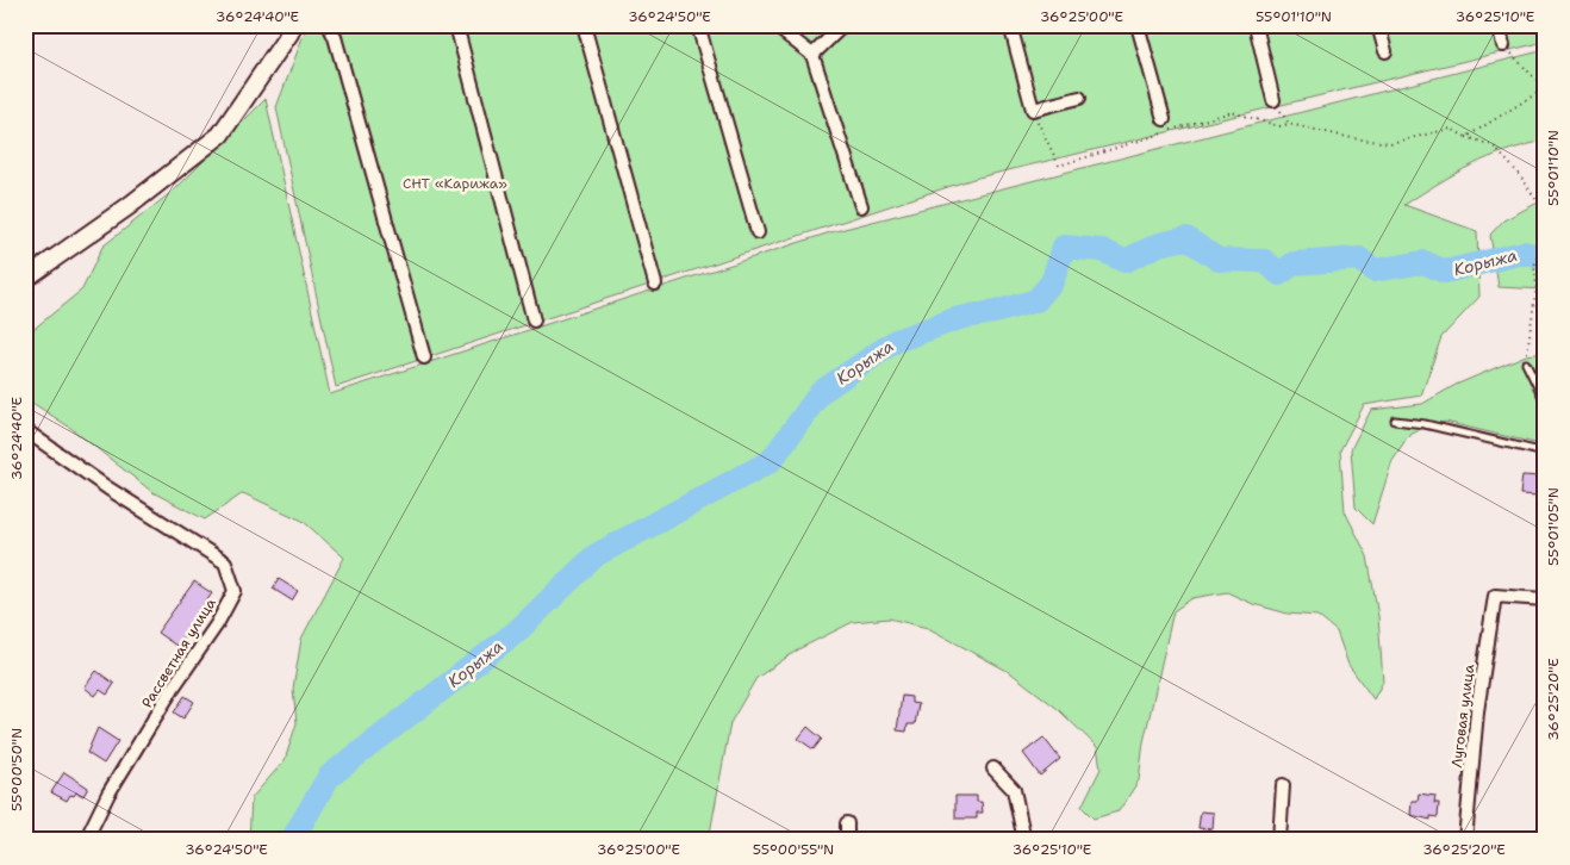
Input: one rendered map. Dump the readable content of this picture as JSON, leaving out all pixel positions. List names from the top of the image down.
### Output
{
  "streets": {
    "street": ["Рассветная улица", "Луговая улица"]
  },
  "water": ["Корыжа"],
  "parks": ["СНТ «Карижа»"],
  "coordinates": [
    "36°24'40\"E",
    "36°24'50\"E",
    "36°25'00\"E",
    "55°01'10\"N",
    "36°25'10\"E",
    "55°01'05\"N",
    "36°25'20\"E",
    "55°00'50\"N",
    "55°00'55\"N"
  ]
}
